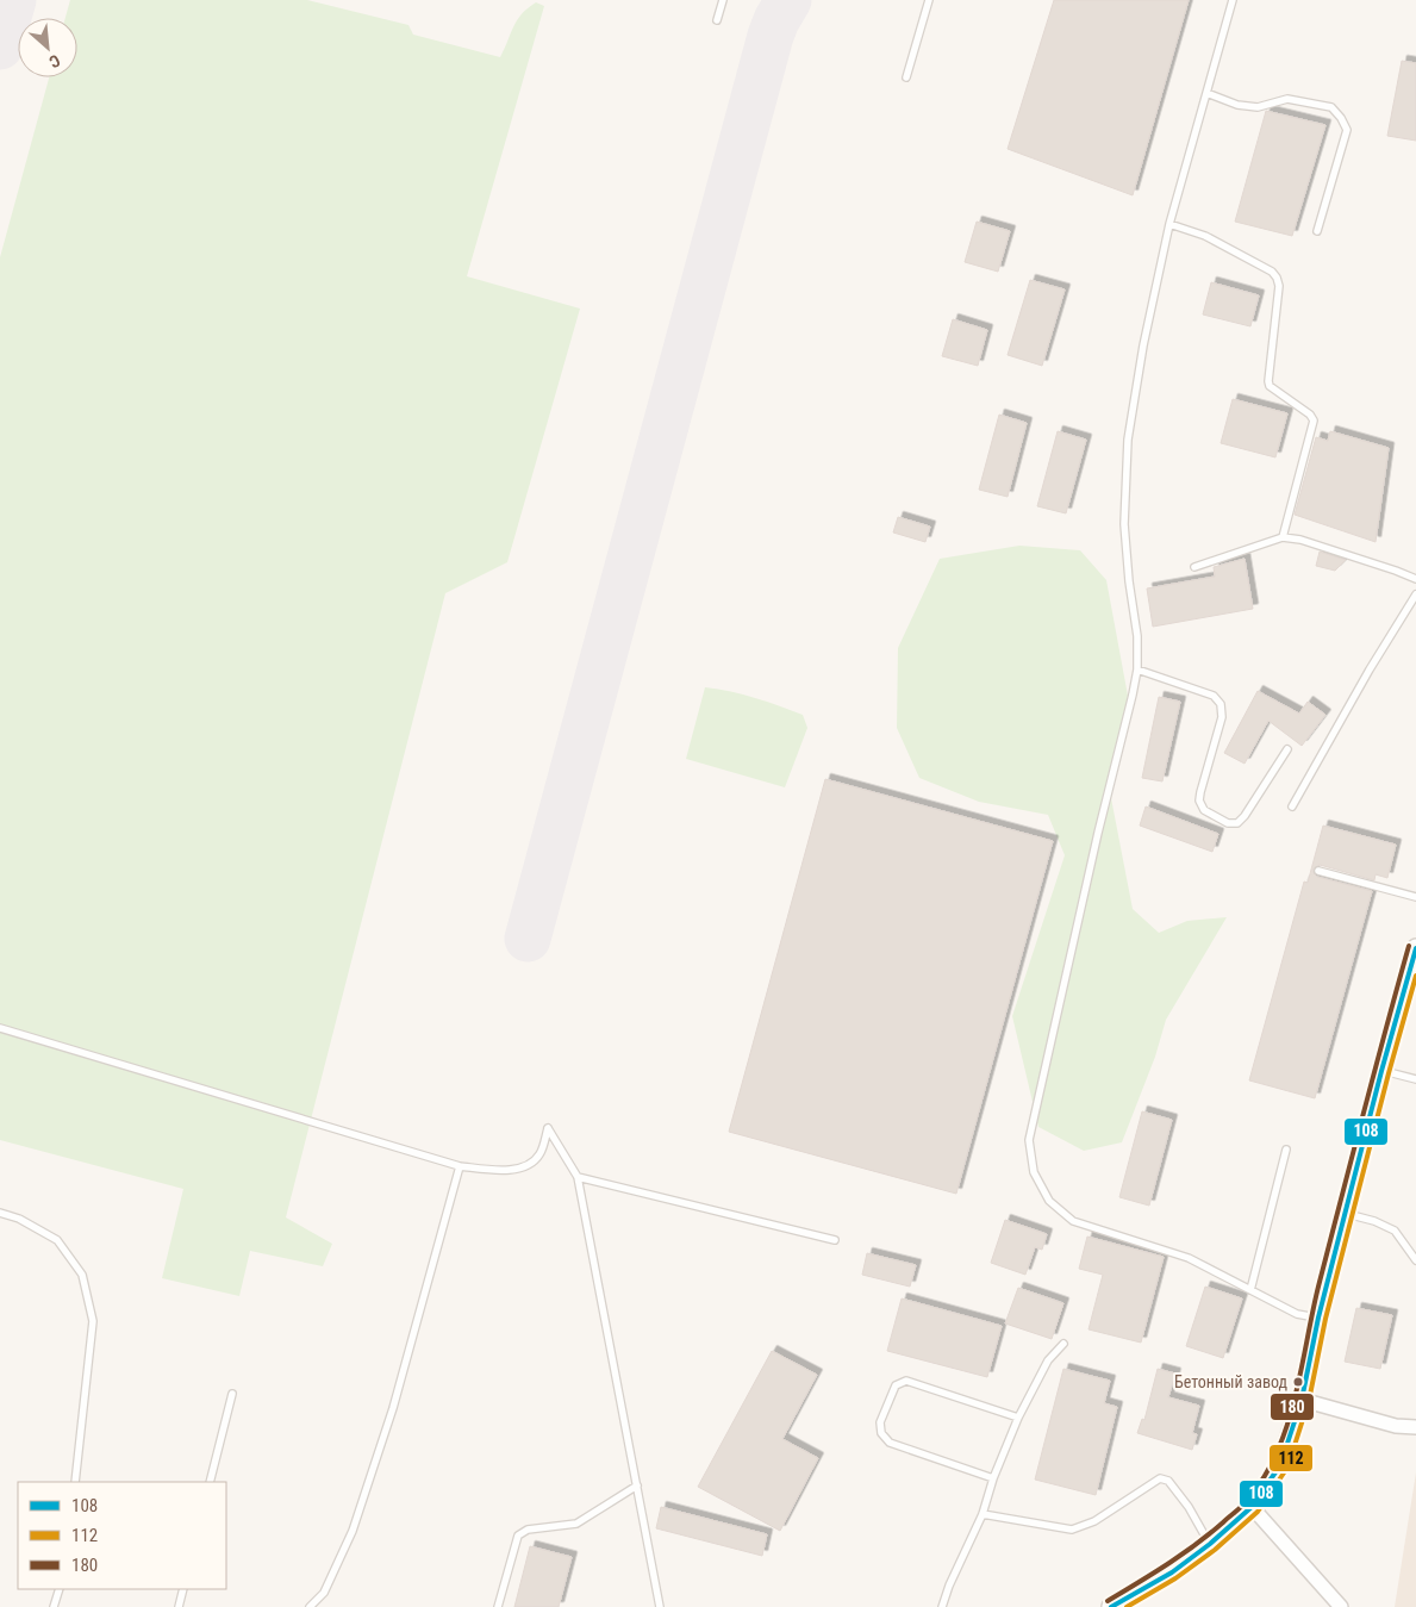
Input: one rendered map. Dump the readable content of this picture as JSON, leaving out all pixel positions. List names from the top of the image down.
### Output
{
  "places": ["Бетонный завод"],
  "lines": ["transit line 180", "transit line 108", "transit line 112"],
  "legend": ["108", "112", "180"],
  "north": "bottom right"
}
